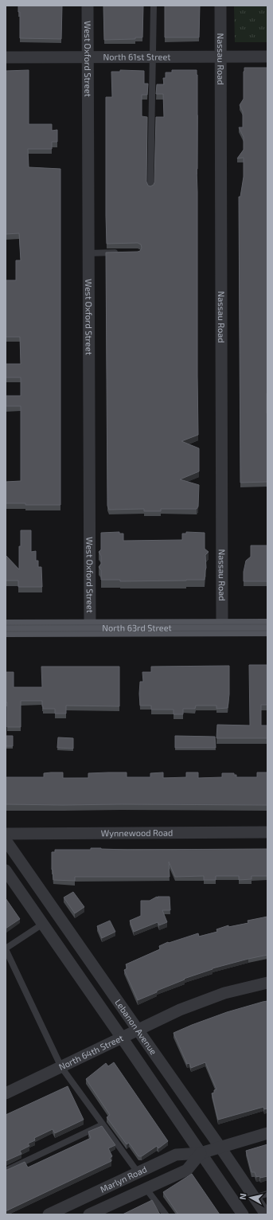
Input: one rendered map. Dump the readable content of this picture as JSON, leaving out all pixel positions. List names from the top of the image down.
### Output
{
  "streets": {
    "main road": ["North 63rd Street"],
    "street": [
      "North 61st Street",
      "West Oxford Street",
      "Nassau Road",
      "Wynnewood Road",
      "Lebanon Avenue",
      "North 64th Street",
      "Marlyn Road"
    ]
  },
  "crossings": [
    ["North 61st Street", "West Oxford Street"],
    ["North 61st Street", "Nassau Road"],
    ["West Oxford Street", "North 63rd Street"],
    ["Nassau Road", "North 63rd Street"],
    ["Lebanon Avenue", "North 64th Street"],
    ["Lebanon Avenue", "Marlyn Road"]
  ],
  "north": "left"
}
